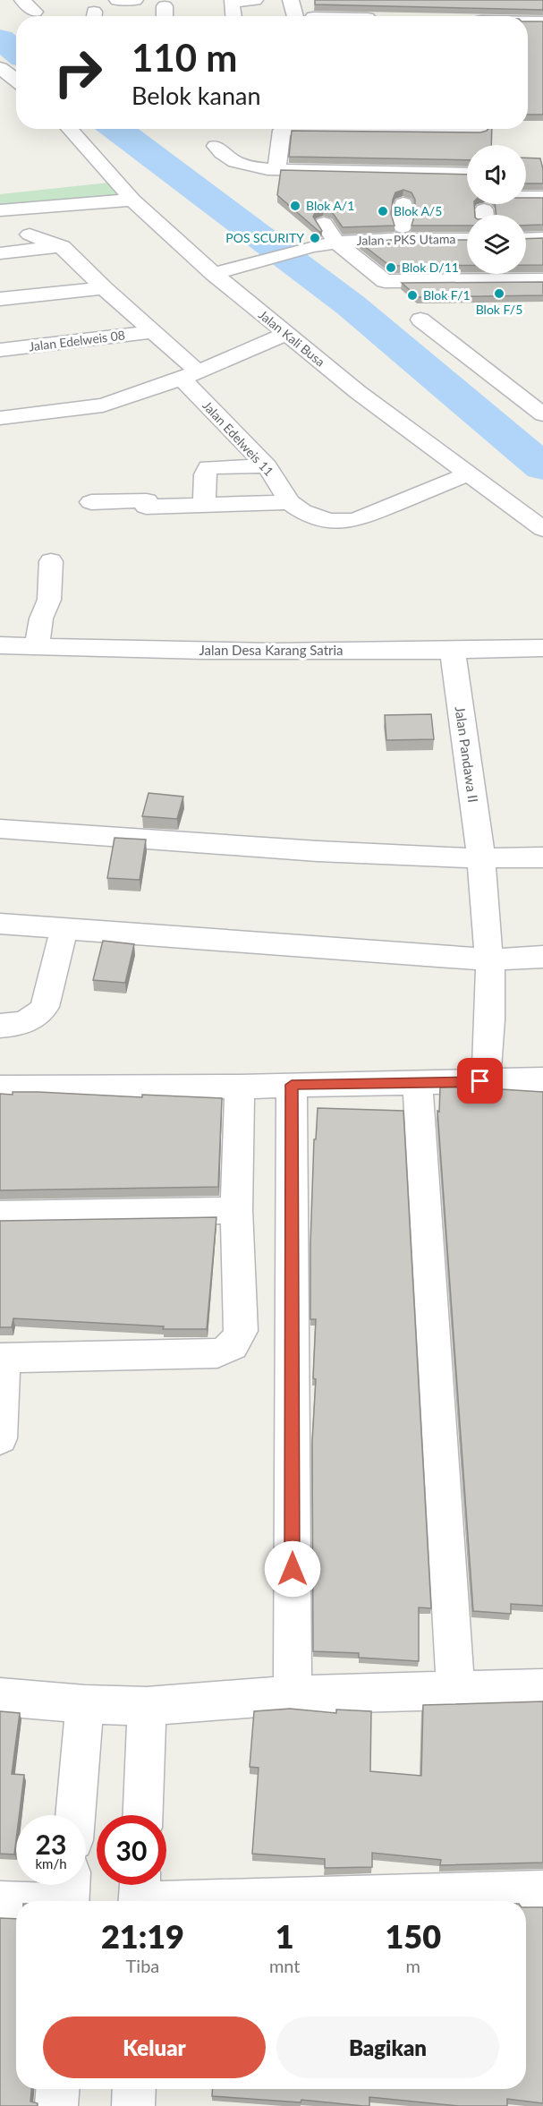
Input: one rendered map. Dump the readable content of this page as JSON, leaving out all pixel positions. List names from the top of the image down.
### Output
{
  "streets": {
    "street": [
      "Jalan . PKS Utama",
      "Jalan Kali Busa",
      "Jalan Edelweis 08",
      "Jalan Edelweis 11",
      "Jalan Desa Karang Satria",
      "Jalan Pandawa II"
    ]
  },
  "crossings": [
    ["Jalan . PKS Utama", "Jalan Kali Busa"],
    ["Jalan Kali Busa", "Jalan Edelweis 11"],
    ["Jalan Edelweis 08", "Jalan Edelweis 11"],
    ["Jalan Desa Karang Satria", "Jalan Pandawa II"]
  ],
  "places": [
    "Blok A/1",
    "Blok A/5",
    "POS SCURITY",
    "Blok D/11",
    "Blok F/5",
    "Blok F/1"
  ],
  "page": {
    "turn": ["110 m", "Belok kanan"],
    "speed": "23 km/h",
    "limit": "30",
    "eta": [
      "21:19",
      "Tiba",
      "1",
      "mnt",
      "150",
      "m"
    ],
    "buttons": ["Keluar", "Bagikan"]
  }
}
